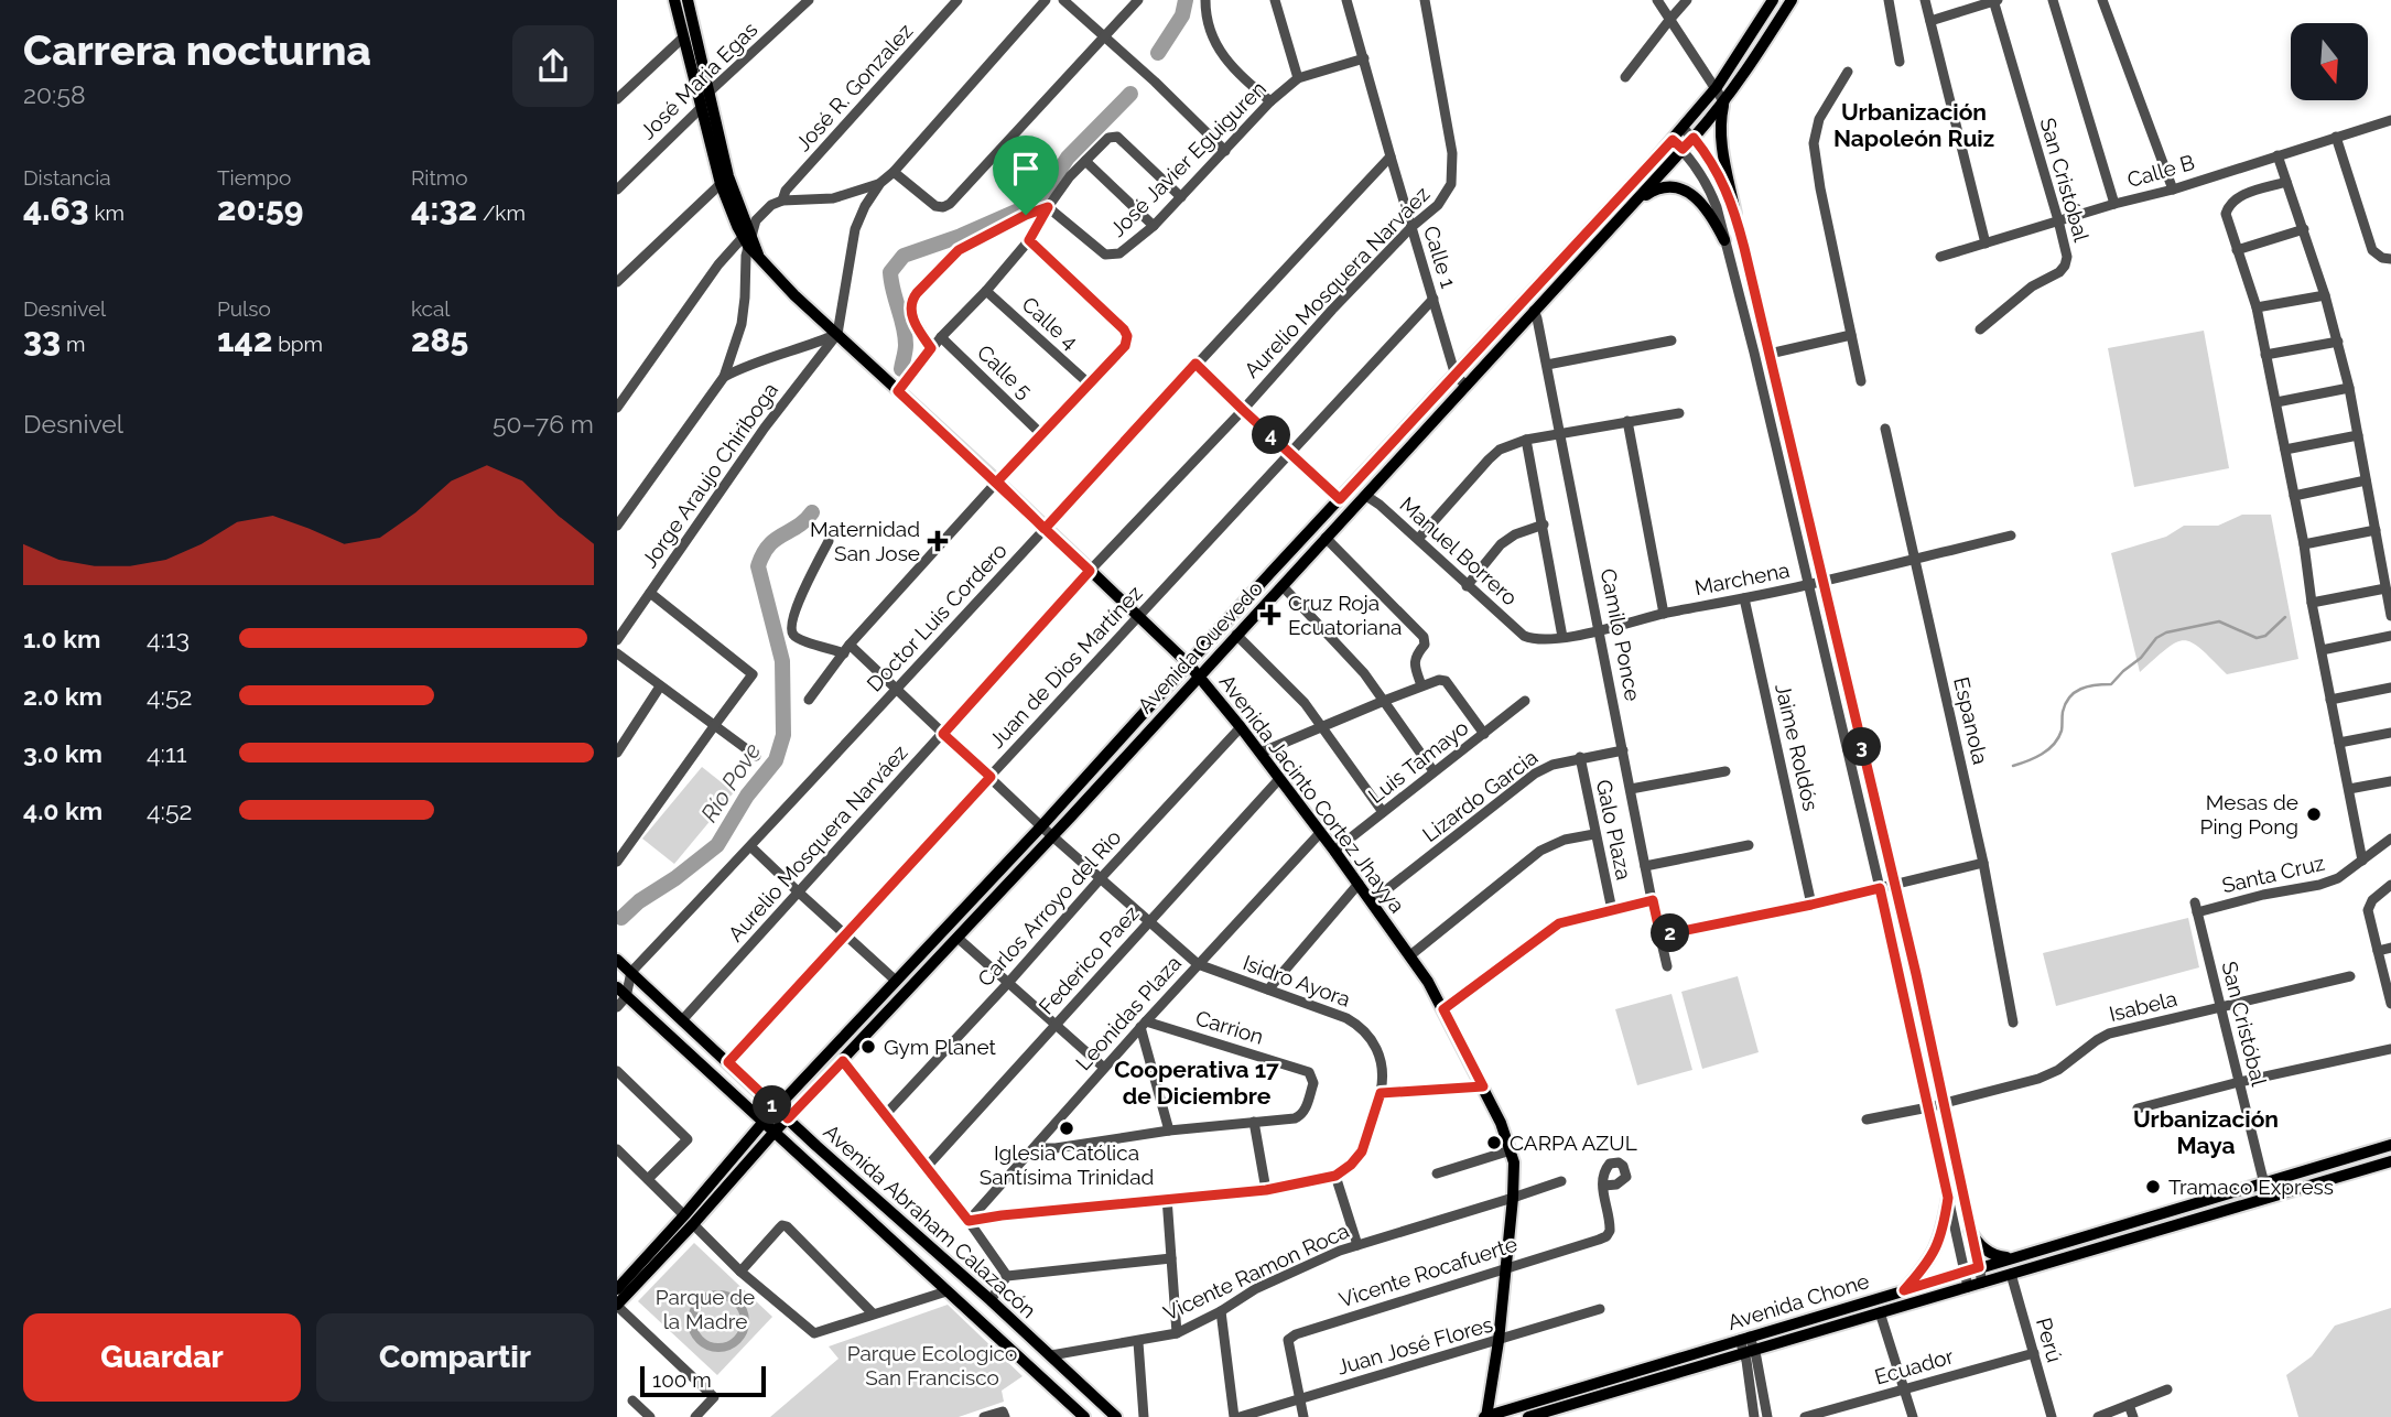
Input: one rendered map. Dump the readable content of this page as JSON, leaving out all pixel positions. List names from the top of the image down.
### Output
{
  "streets": {
    "main road": [
      "Avenida Quevedo",
      "Avenida Jacinto Cortez Jhayya",
      "Avenida Abraham Calazacón",
      "Avenida Chone"
    ],
    "street": [
      "José Maria Egas",
      "José R. Gonzalez",
      "José Javier Eguiguren",
      "Calle B",
      "San Cristóbal",
      "Calle 1",
      "Aurelio Mosquera Narváez",
      "Calle 4",
      "Calle 5",
      "Jorge Araujo Chiriboga",
      "Manuel Borrero",
      "Marchena",
      "Doctor Luis Cordero",
      "Camilo Ponce",
      "Juan de Dios Martínez",
      "Espanola",
      "Jaime Roldós",
      "Luis Tamayo",
      "Lizardo Garcia",
      "Galo Plaza",
      "Santa Cruz",
      "Carlos Arroyo del Rio",
      "Federico Paez",
      "Isidro Ayora",
      "Isabela",
      "Leonidas Plaza",
      "Carrion",
      "Vicente Ramon Roca",
      "Vicente Rocafuerte",
      "Perú",
      "Juan José Flores",
      "Ecuador"
    ]
  },
  "crossings": [
    ["José Maria Egas", "Avenida Jacinto Cortez Jhayya"],
    ["José R. Gonzalez", "Avenida Jacinto Cortez Jhayya"],
    ["José Javier Eguiguren", "Calle 1"],
    ["Calle B", "San Cristóbal"],
    ["San Cristóbal", "Santa Cruz"],
    ["San Cristóbal", "Isabela"],
    ["San Cristóbal", "Avenida Chone"],
    ["Calle 1", "Aurelio Mosquera Narváez"],
    ["Calle 1", "Doctor Luis Cordero"],
    ["Calle 1", "Avenida Quevedo"],
    ["Calle 1", "Juan de Dios Martínez"],
    ["Aurelio Mosquera Narváez", "Avenida Jacinto Cortez Jhayya"],
    ["Aurelio Mosquera Narváez", "Isidro Ayora"],
    ["Aurelio Mosquera Narváez", "Avenida Abraham Calazacón"],
    ["Jorge Araujo Chiriboga", "Avenida Jacinto Cortez Jhayya"],
    ["Manuel Borrero", "Marchena"],
    ["Manuel Borrero", "Avenida Quevedo"],
    ["Marchena", "Camilo Ponce"],
    ["Marchena", "Espanola"],
    ["Marchena", "Jaime Roldós"],
    ["Doctor Luis Cordero", "Avenida Jacinto Cortez Jhayya"],
    ["Doctor Luis Cordero", "Isidro Ayora"],
    ["Doctor Luis Cordero", "Avenida Abraham Calazacón"],
    ["Camilo Ponce", "Avenida Quevedo"],
    ["Camilo Ponce", "Lizardo Garcia"],
    ["Avenida Quevedo", "Avenida Jacinto Cortez Jhayya"],
    ["Avenida Quevedo", "Isidro Ayora"],
    ["Avenida Quevedo", "Avenida Abraham Calazacón"],
    ["Juan de Dios Martínez", "Avenida Jacinto Cortez Jhayya"],
    ["Juan de Dios Martínez", "Isidro Ayora"],
    ["Juan de Dios Martínez", "Avenida Abraham Calazacón"],
    ["Luis Tamayo", "Avenida Jacinto Cortez Jhayya"],
    ["Avenida Jacinto Cortez Jhayya", "Lizardo Garcia"],
    ["Avenida Jacinto Cortez Jhayya", "Carlos Arroyo del Rio"],
    ["Avenida Jacinto Cortez Jhayya", "Federico Paez"],
    ["Avenida Jacinto Cortez Jhayya", "Leonidas Plaza"],
    ["Avenida Jacinto Cortez Jhayya", "Vicente Ramon Roca"],
    ["Avenida Jacinto Cortez Jhayya", "Vicente Rocafuerte"],
    ["Avenida Jacinto Cortez Jhayya", "Avenida Chone"],
    ["Avenida Jacinto Cortez Jhayya", "Juan José Flores"],
    ["Lizardo Garcia", "Galo Plaza"],
    ["Carlos Arroyo del Rio", "Isidro Ayora"],
    ["Federico Paez", "Isidro Ayora"],
    ["Isidro Ayora", "Leonidas Plaza"],
    ["Leonidas Plaza", "Carrion"],
    ["Avenida Abraham Calazacón", "Vicente Ramon Roca"],
    ["Vicente Rocafuerte", "Juan José Flores"],
    ["Avenida Chone", "Perú"],
    ["Perú", "Ecuador"]
  ],
  "districts": ["Urbanización Napoleón Ruiz", "Cooperativa 17 de Diciembre", "Urbanización Maya"],
  "water": ["Río Pove"],
  "parks": ["Parque de la Madre", "Parque Ecologico San Francisco"],
  "places": {
    "health": ["Maternidad San Jose", "Cruz Roja Ecuatoriana"],
    "other": [
      "Mesas de Ping Pong",
      "Gym Planet",
      "Iglesia Católica Santísima Trinidad",
      "CARPA AZUL",
      "Tramaco Express"
    ]
  },
  "scale_bar": "100 m",
  "north": "bottom",
  "page": {
    "heading": ["Carrera nocturna", "20:58"],
    "stats": [
      ["Distancia", "4.63 km"],
      ["Tiempo", "20:59"],
      ["Ritmo", "4:32 /km"],
      ["Desnivel", "33 m"],
      ["Pulso", "142 bpm"],
      ["kcal", "285"]
    ],
    "chart": ["Desnivel", "50–76 m"],
    "pins": [
      "4",
      "3",
      "2",
      "1"
    ],
    "list": [
      {
        "name": "1.0 km",
        "note": "4:13"
      },
      {
        "name": "2.0 km",
        "note": "4:52"
      },
      {
        "name": "3.0 km",
        "note": "4:11"
      },
      {
        "name": "4.0 km",
        "note": "4:52"
      }
    ],
    "buttons": ["Guardar", "Compartir"],
    "scale": "100 m"
  }
}
